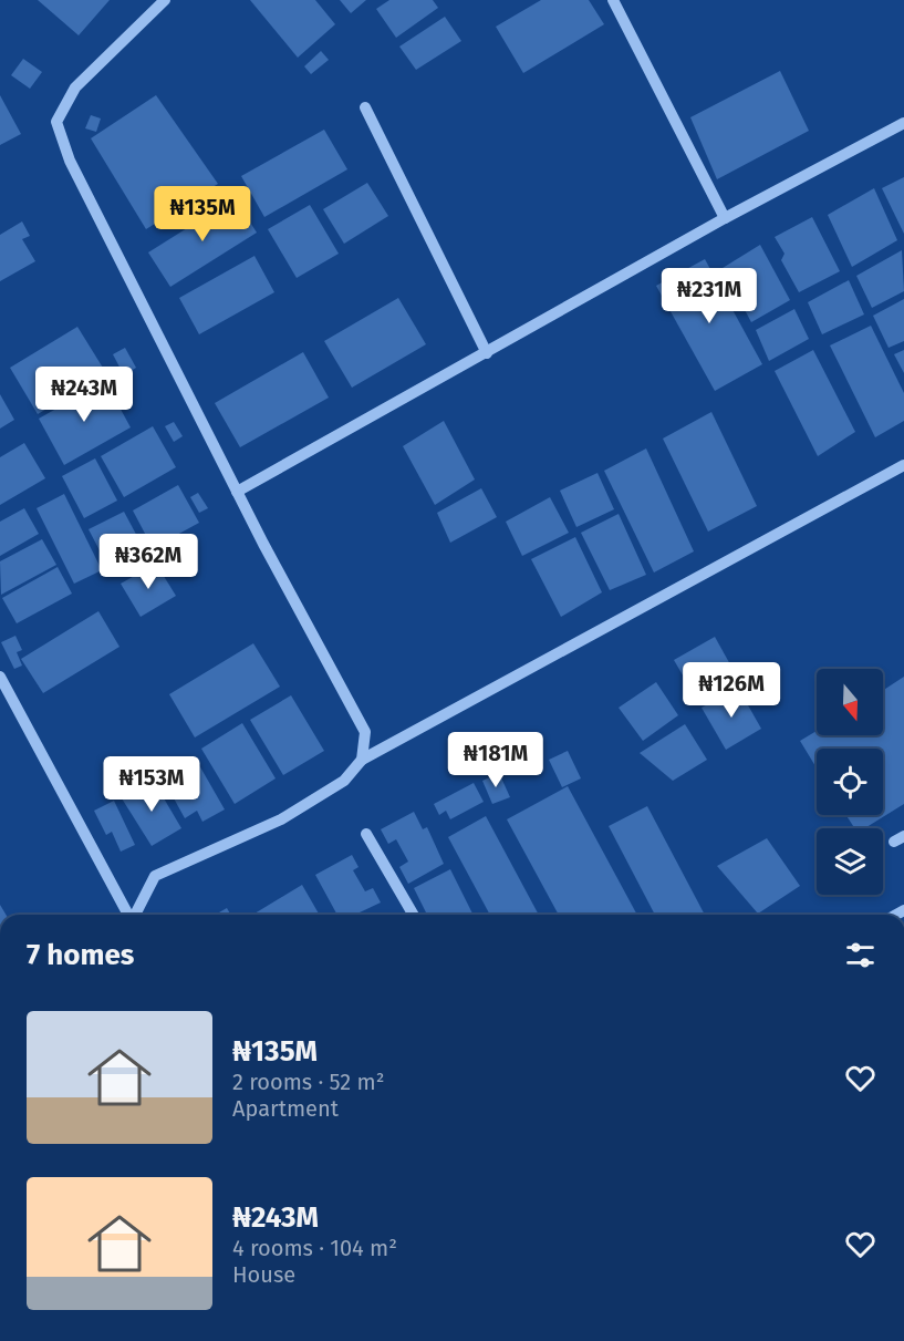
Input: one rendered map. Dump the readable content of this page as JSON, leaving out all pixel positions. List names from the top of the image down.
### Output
{
  "north": "bottom",
  "page": {
    "price": [
      "₦135M",
      "₦231M",
      "₦243M",
      "₦362M",
      "₦126M",
      "₦181M",
      "₦153M"
    ],
    "heading": "7 homes",
    "list": [
      {
        "name": "₦135M",
        "note": "2 rooms · 52 m² · Apartment"
      },
      {
        "name": "₦243M",
        "note": "4 rooms · 104 m² · House"
      }
    ]
  }
}
